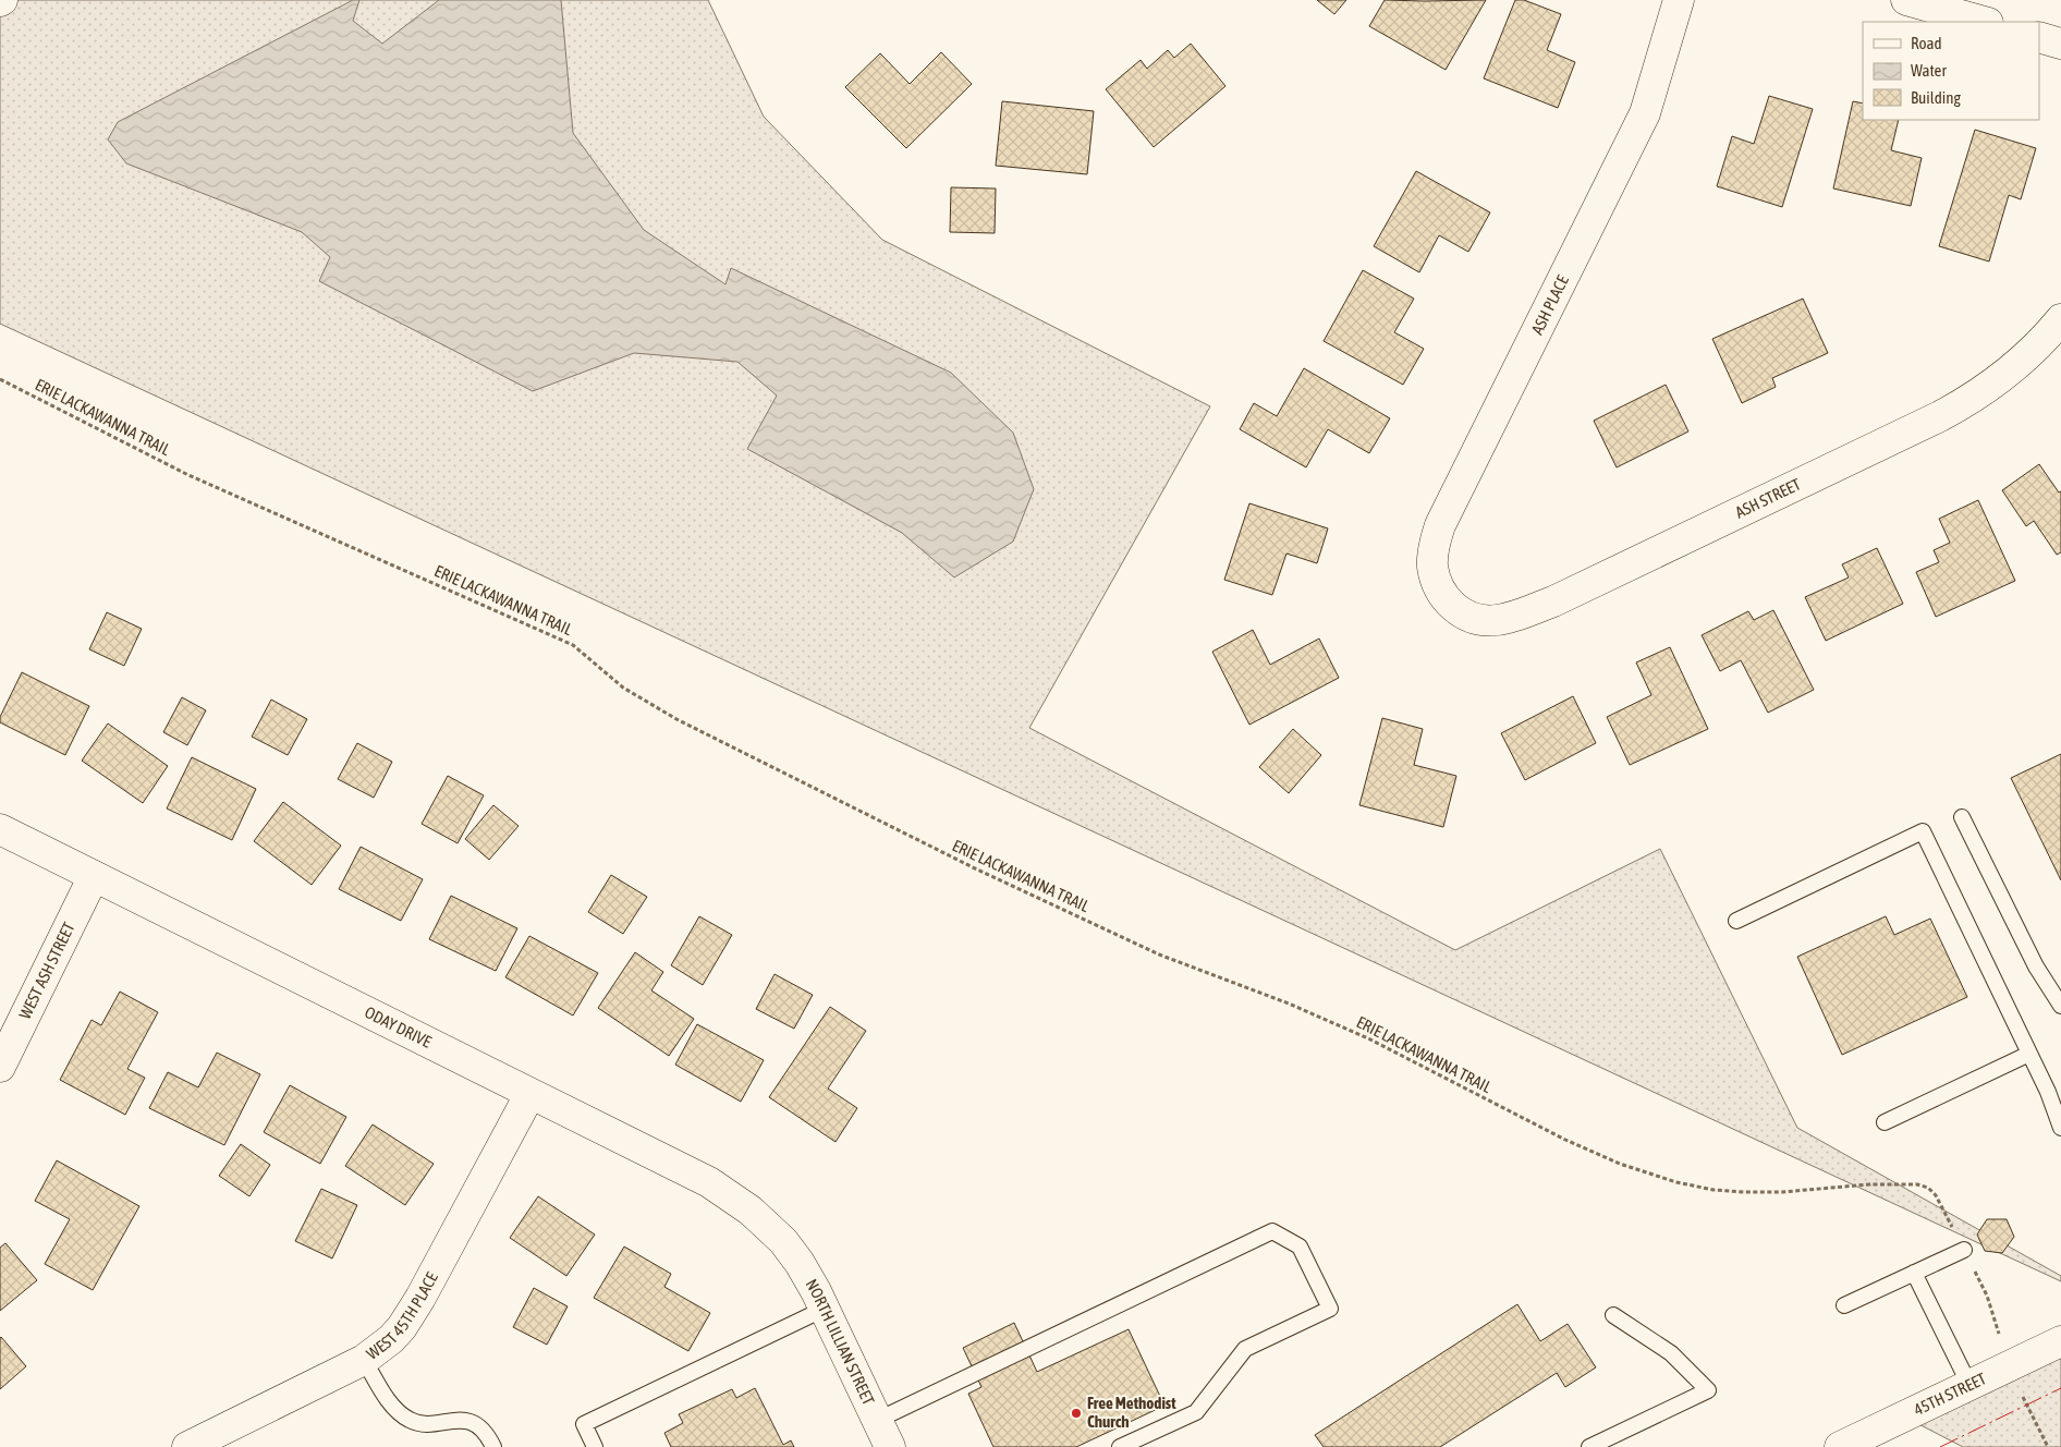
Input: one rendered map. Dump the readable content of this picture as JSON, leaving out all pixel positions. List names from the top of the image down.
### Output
{
  "streets": {
    "street": [
      "ASH PLACE",
      "ASH STREET",
      "WEST ASH STREET",
      "ODAY DRIVE",
      "WEST 45TH PLACE",
      "NORTH LILLIAN STREET",
      "45TH STREET"
    ],
    "path": ["ERIE LACKAWANNA TRAIL"]
  },
  "crossings": [
    ["ASH PLACE", "ASH STREET"],
    ["WEST ASH STREET", "ODAY DRIVE"],
    ["ODAY DRIVE", "WEST 45TH PLACE"],
    ["ODAY DRIVE", "NORTH LILLIAN STREET"]
  ],
  "places": ["Free Methodist Church"],
  "legend": ["Road", "Water", "Building"]
}
